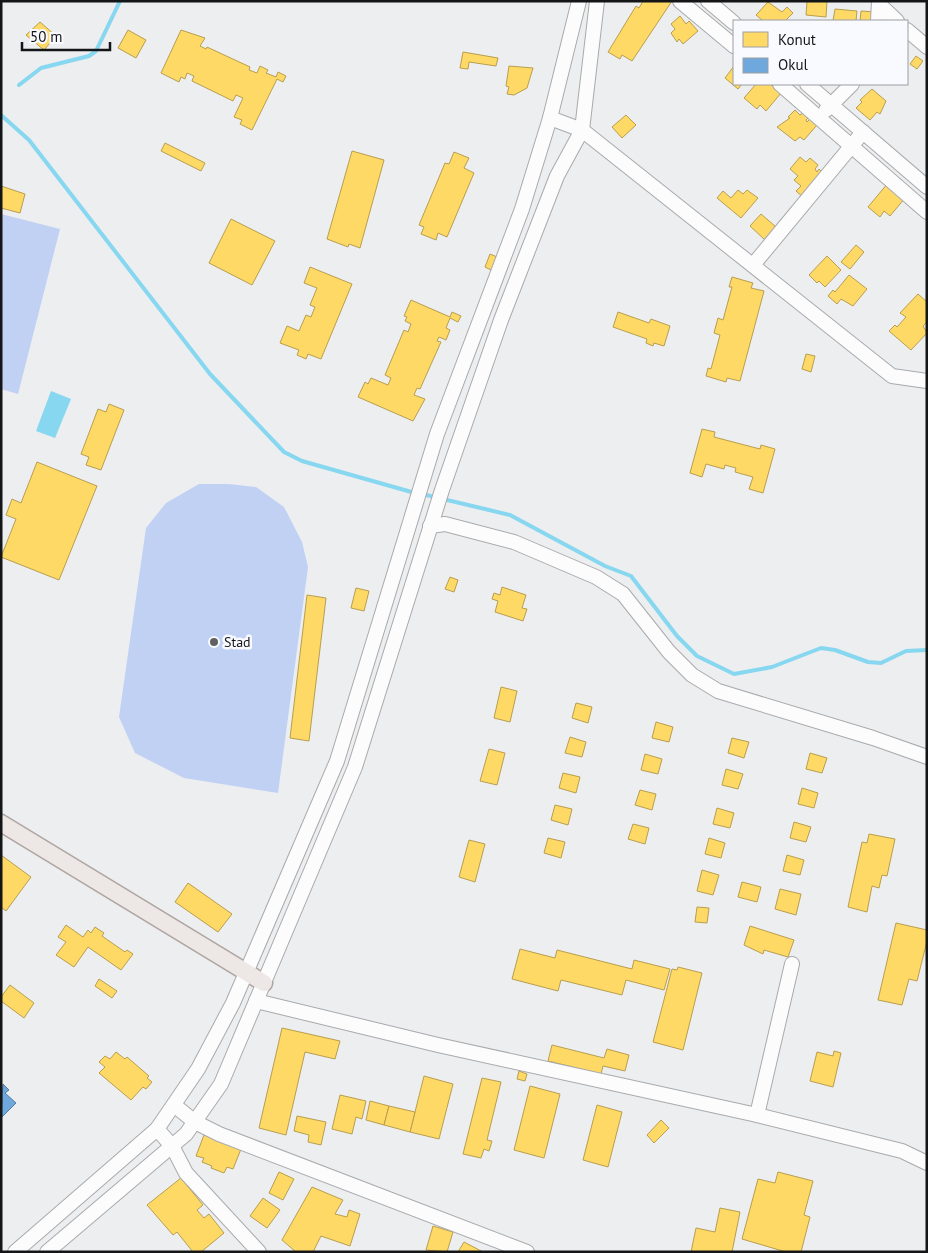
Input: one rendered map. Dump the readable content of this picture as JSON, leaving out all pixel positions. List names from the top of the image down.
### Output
{
  "places": ["Stad"],
  "legend": ["Konut", "Okul"],
  "scale_bar": "50 m"
}
